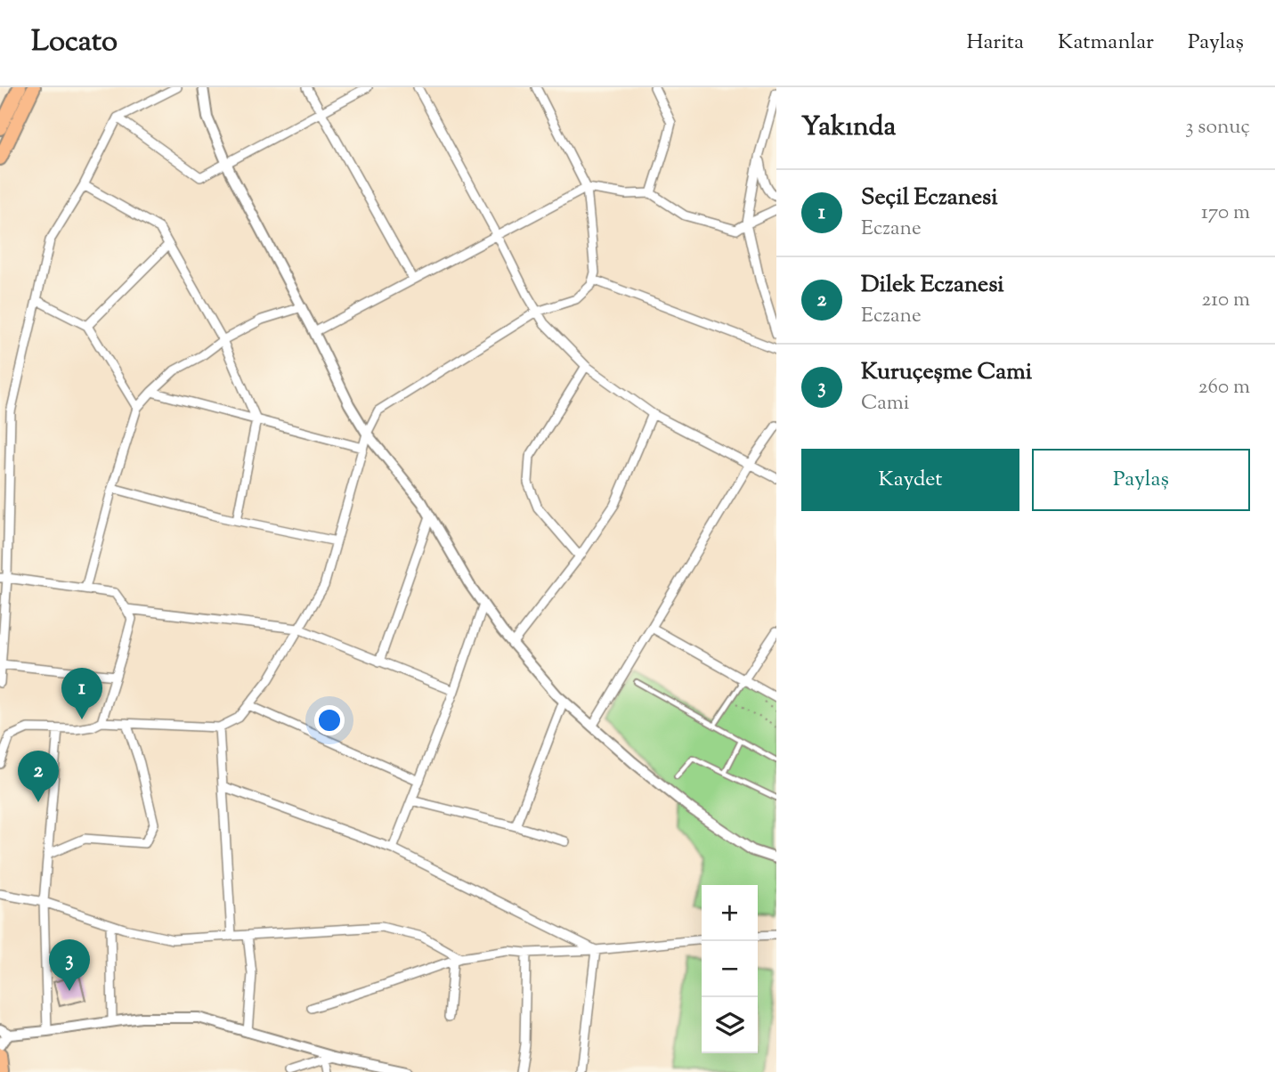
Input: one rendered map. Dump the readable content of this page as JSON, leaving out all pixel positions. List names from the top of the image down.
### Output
{
  "page": {
    "header": "Locato",
    "nav": ["Harita", "Katmanlar", "Paylaş"],
    "heading": ["Yakında", "3 sonuç"],
    "list": [
      {
        "mark": "1",
        "name": "Seçil Eczanesi",
        "note": "Eczane",
        "value": "170 m"
      },
      {
        "mark": "2",
        "name": "Dilek Eczanesi",
        "note": "Eczane",
        "value": "210 m"
      },
      {
        "mark": "3",
        "name": "Kuruçeşme Cami",
        "note": "Cami",
        "value": "260 m"
      }
    ],
    "buttons": ["Kaydet", "Paylaş"],
    "pins": ["1", "2", "3"],
    "map_buttons": ["+", "−"]
  }
}
